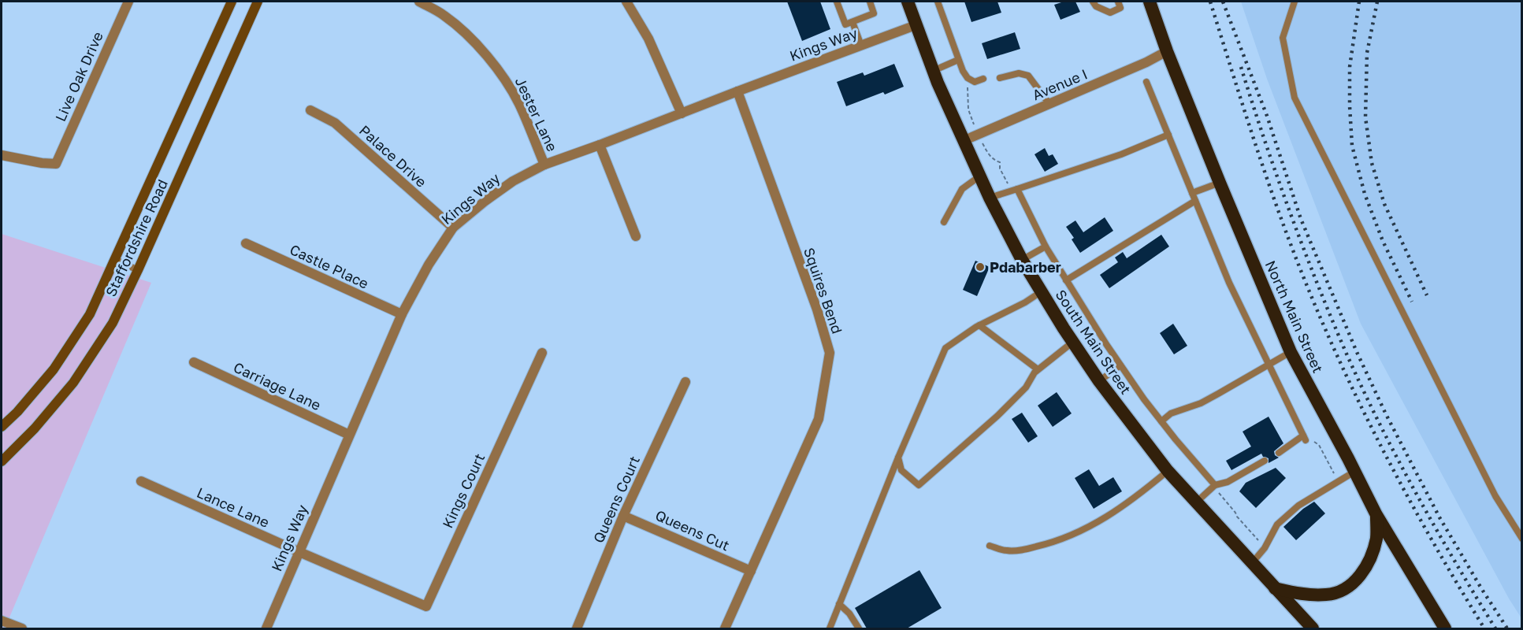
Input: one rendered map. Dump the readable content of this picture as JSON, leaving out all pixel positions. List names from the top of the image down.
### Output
{
  "streets": {
    "highway": ["North Main Street", "South Main Street"],
    "main road": ["Staffordshire Road"],
    "street": [
      "Kings Way",
      "Live Oak Drive",
      "Avenue I",
      "Jester Lane",
      "Palace Drive",
      "Castle Place",
      "Squires Bend",
      "Carriage Lane",
      "Kings Court",
      "Queens Court",
      "Lance Lane",
      "Queens Cut"
    ]
  },
  "crossings": [
    ["Kings Way", "Jester Lane"],
    ["Kings Way", "Palace Drive"],
    ["Kings Way", "Castle Place"],
    ["Kings Way", "Squires Bend"],
    ["Kings Way", "South Main Street"],
    ["Kings Way", "Carriage Lane"],
    ["Kings Way", "Lance Lane"],
    ["Avenue I", "North Main Street"],
    ["Avenue I", "South Main Street"],
    ["Squires Bend", "Queens Cut"],
    ["Kings Court", "Lance Lane"],
    ["Queens Court", "Queens Cut"]
  ],
  "places": ["Pdabarber"]
}
